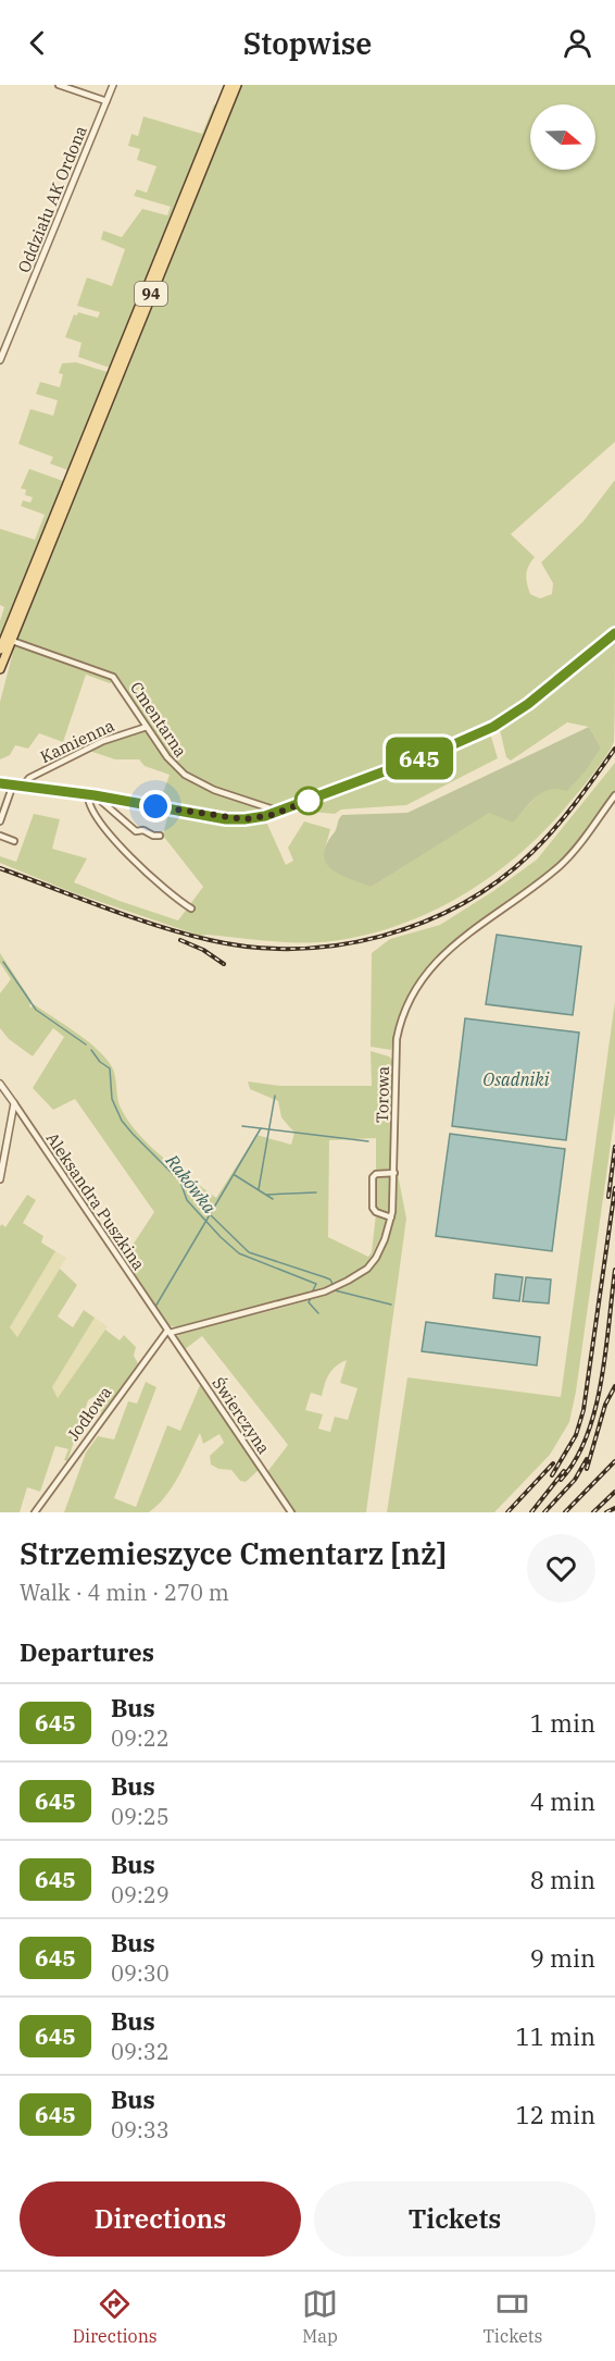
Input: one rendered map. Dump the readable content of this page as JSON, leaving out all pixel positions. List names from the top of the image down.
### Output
{
  "streets": {
    "main road": ["94"],
    "street": [
      "Oddziału AK Ordona",
      "Cmentarna",
      "Kamienna",
      "Torowa",
      "Aleksandra Puszkina",
      "Jodłowa",
      "Świerczyna"
    ]
  },
  "crossings": [
    ["Cmentarna", "Kamienna"],
    ["Torowa", "Aleksandra Puszkina"],
    ["Torowa", "Jodłowa"],
    ["Torowa", "Świerczyna"],
    ["Aleksandra Puszkina", "Jodłowa"],
    ["Aleksandra Puszkina", "Świerczyna"],
    ["Jodłowa", "Świerczyna"]
  ],
  "water": ["Osadniki", "Rakówka"],
  "lines": ["bus line 645"],
  "north": "right",
  "page": {
    "header": "Stopwise",
    "on_map": "645",
    "heading": [
      ["Strzemieszyce Cmentarz [nż]", "Walk · 4 min · 270 m"],
      "Departures"
    ],
    "list": [
      {
        "mark": "645",
        "name": "Bus",
        "note": "09:22",
        "value": "1 min"
      },
      {
        "mark": "645",
        "name": "Bus",
        "note": "09:25",
        "value": "4 min"
      },
      {
        "mark": "645",
        "name": "Bus",
        "note": "09:29",
        "value": "8 min"
      },
      {
        "mark": "645",
        "name": "Bus",
        "note": "09:30",
        "value": "9 min"
      },
      {
        "mark": "645",
        "name": "Bus",
        "note": "09:32",
        "value": "11 min"
      },
      {
        "mark": "645",
        "name": "Bus",
        "note": "09:33",
        "value": "12 min"
      }
    ],
    "buttons": ["Directions", "Tickets"],
    "tabs": ["Directions", "Map", "Tickets"]
  }
}
